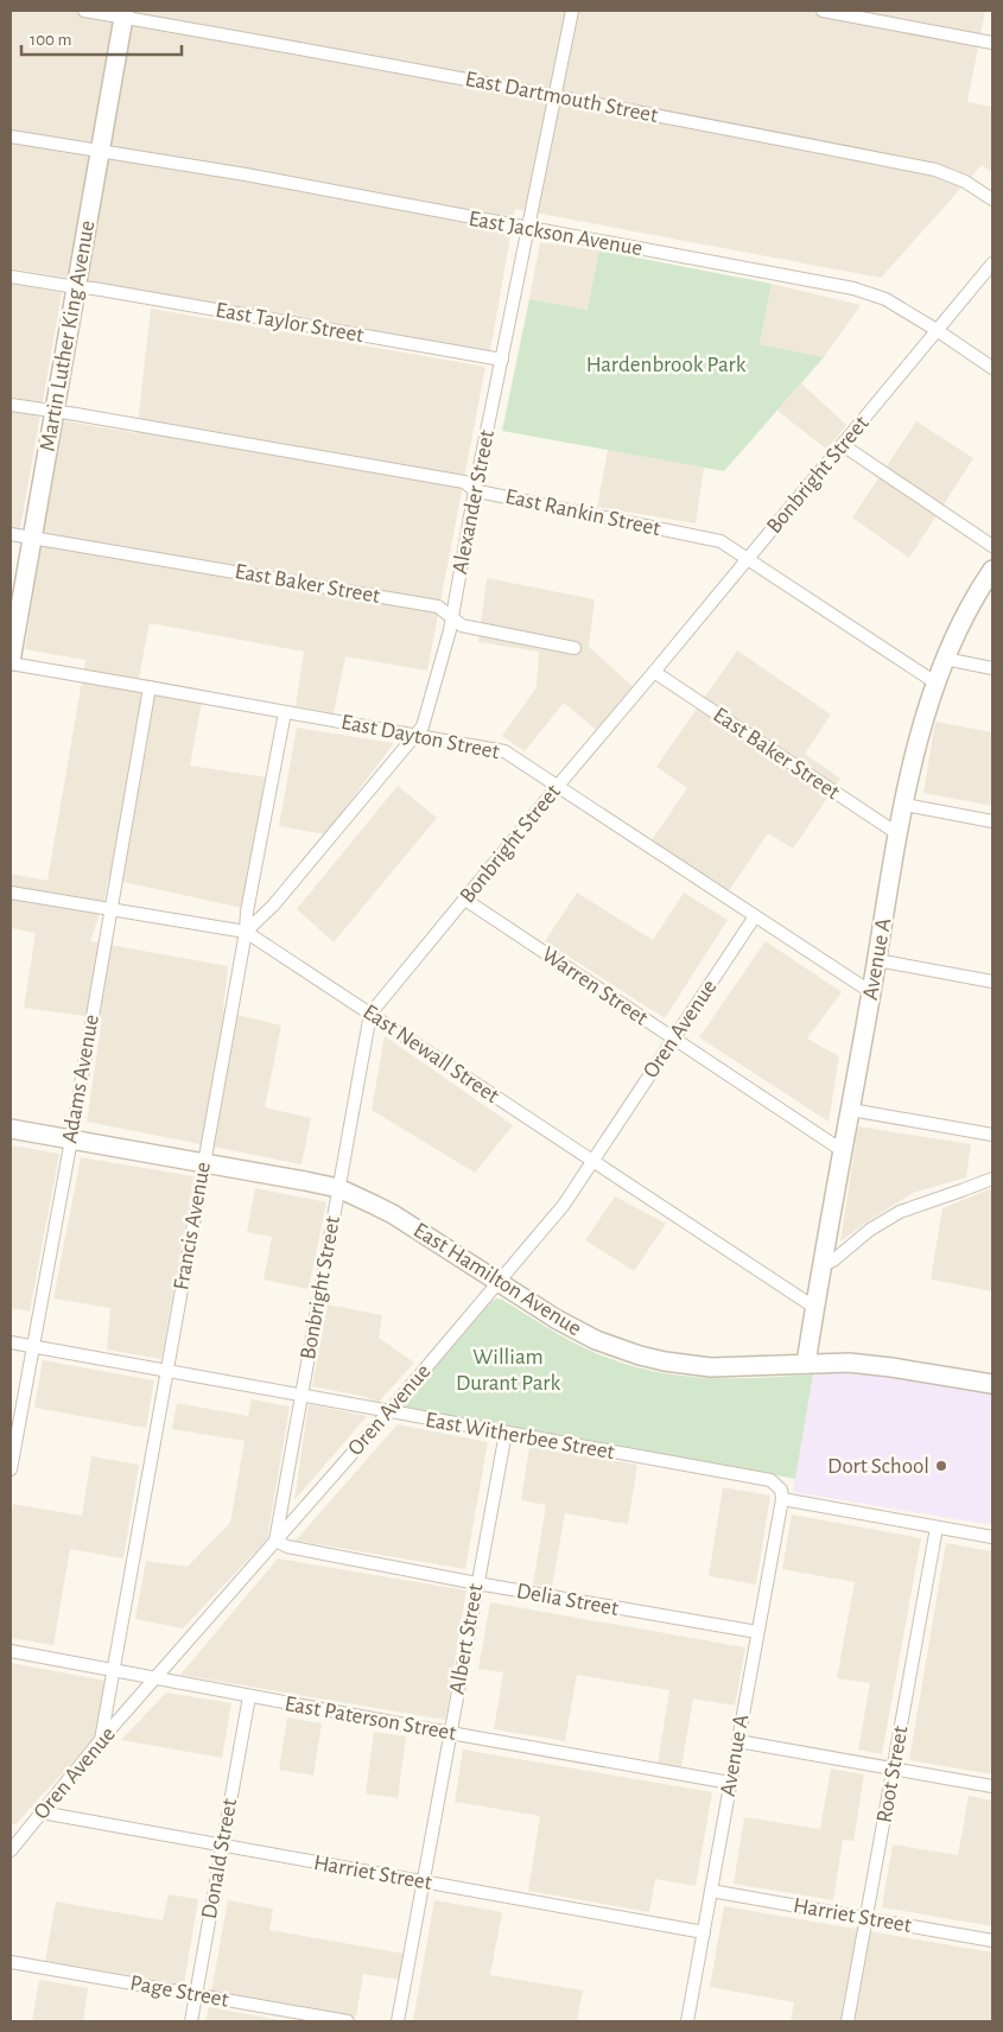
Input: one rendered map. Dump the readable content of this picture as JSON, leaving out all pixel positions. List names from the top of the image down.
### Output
{
  "streets": {
    "street": [
      "East Dartmouth Street",
      "East Jackson Avenue",
      "East Taylor Street",
      "Martin Luther King Avenue",
      "Bonbright Street",
      "Alexander Street",
      "East Rankin Street",
      "East Baker Street",
      "East Dayton Street",
      "Avenue A",
      "Warren Street",
      "Oren Avenue",
      "East Newall Street",
      "Adams Avenue",
      "Francis Avenue",
      "East Hamilton Avenue",
      "East Witherbee Street",
      "Delia Street",
      "Albert Street",
      "East Paterson Street",
      "Root Street",
      "Donald Street",
      "Harriet Street",
      "Page Street"
    ]
  },
  "crossings": [
    ["East Dartmouth Street", "Martin Luther King Avenue"],
    ["East Dartmouth Street", "Alexander Street"],
    ["East Jackson Avenue", "Martin Luther King Avenue"],
    ["East Jackson Avenue", "Bonbright Street"],
    ["East Jackson Avenue", "Alexander Street"],
    ["East Taylor Street", "Martin Luther King Avenue"],
    ["East Taylor Street", "Alexander Street"],
    ["Martin Luther King Avenue", "East Rankin Street"],
    ["Martin Luther King Avenue", "East Baker Street"],
    ["Martin Luther King Avenue", "East Dayton Street"],
    ["Bonbright Street", "East Rankin Street"],
    ["Bonbright Street", "East Baker Street"],
    ["Bonbright Street", "East Dayton Street"],
    ["Bonbright Street", "Warren Street"],
    ["Bonbright Street", "Oren Avenue"],
    ["Bonbright Street", "East Newall Street"],
    ["Bonbright Street", "East Hamilton Avenue"],
    ["Bonbright Street", "East Witherbee Street"],
    ["Bonbright Street", "Delia Street"],
    ["Alexander Street", "East Rankin Street"],
    ["Alexander Street", "East Baker Street"],
    ["Alexander Street", "East Dayton Street"],
    ["Alexander Street", "East Newall Street"],
    ["Alexander Street", "Francis Avenue"],
    ["East Rankin Street", "Avenue A"],
    ["East Baker Street", "Avenue A"],
    ["East Dayton Street", "Avenue A"],
    ["East Dayton Street", "Oren Avenue"],
    ["East Dayton Street", "Adams Avenue"],
    ["East Dayton Street", "Francis Avenue"],
    ["Avenue A", "Warren Street"],
    ["Avenue A", "East Newall Street"],
    ["Avenue A", "East Hamilton Avenue"],
    ["Avenue A", "East Witherbee Street"],
    ["Avenue A", "Delia Street"],
    ["Avenue A", "East Paterson Street"],
    ["Avenue A", "Harriet Street"],
    ["Warren Street", "Oren Avenue"],
    ["Oren Avenue", "East Newall Street"],
    ["Oren Avenue", "Francis Avenue"],
    ["Oren Avenue", "East Hamilton Avenue"],
    ["Oren Avenue", "East Witherbee Street"],
    ["Oren Avenue", "Delia Street"],
    ["Oren Avenue", "East Paterson Street"],
    ["Oren Avenue", "Harriet Street"],
    ["East Newall Street", "Adams Avenue"],
    ["East Newall Street", "Francis Avenue"],
    ["Adams Avenue", "East Hamilton Avenue"],
    ["Adams Avenue", "East Witherbee Street"],
    ["Francis Avenue", "East Hamilton Avenue"],
    ["Francis Avenue", "East Witherbee Street"],
    ["Francis Avenue", "East Paterson Street"],
    ["East Witherbee Street", "Albert Street"],
    ["East Witherbee Street", "Root Street"],
    ["Delia Street", "Albert Street"],
    ["Albert Street", "East Paterson Street"],
    ["Albert Street", "Harriet Street"],
    ["East Paterson Street", "Donald Street"],
    ["Root Street", "Harriet Street"],
    ["Donald Street", "Harriet Street"],
    ["Donald Street", "Page Street"]
  ],
  "parks": ["Hardenbrook Park", "William Durant Park"],
  "places": ["Dort School"],
  "scale_bar": "100 m"
}
